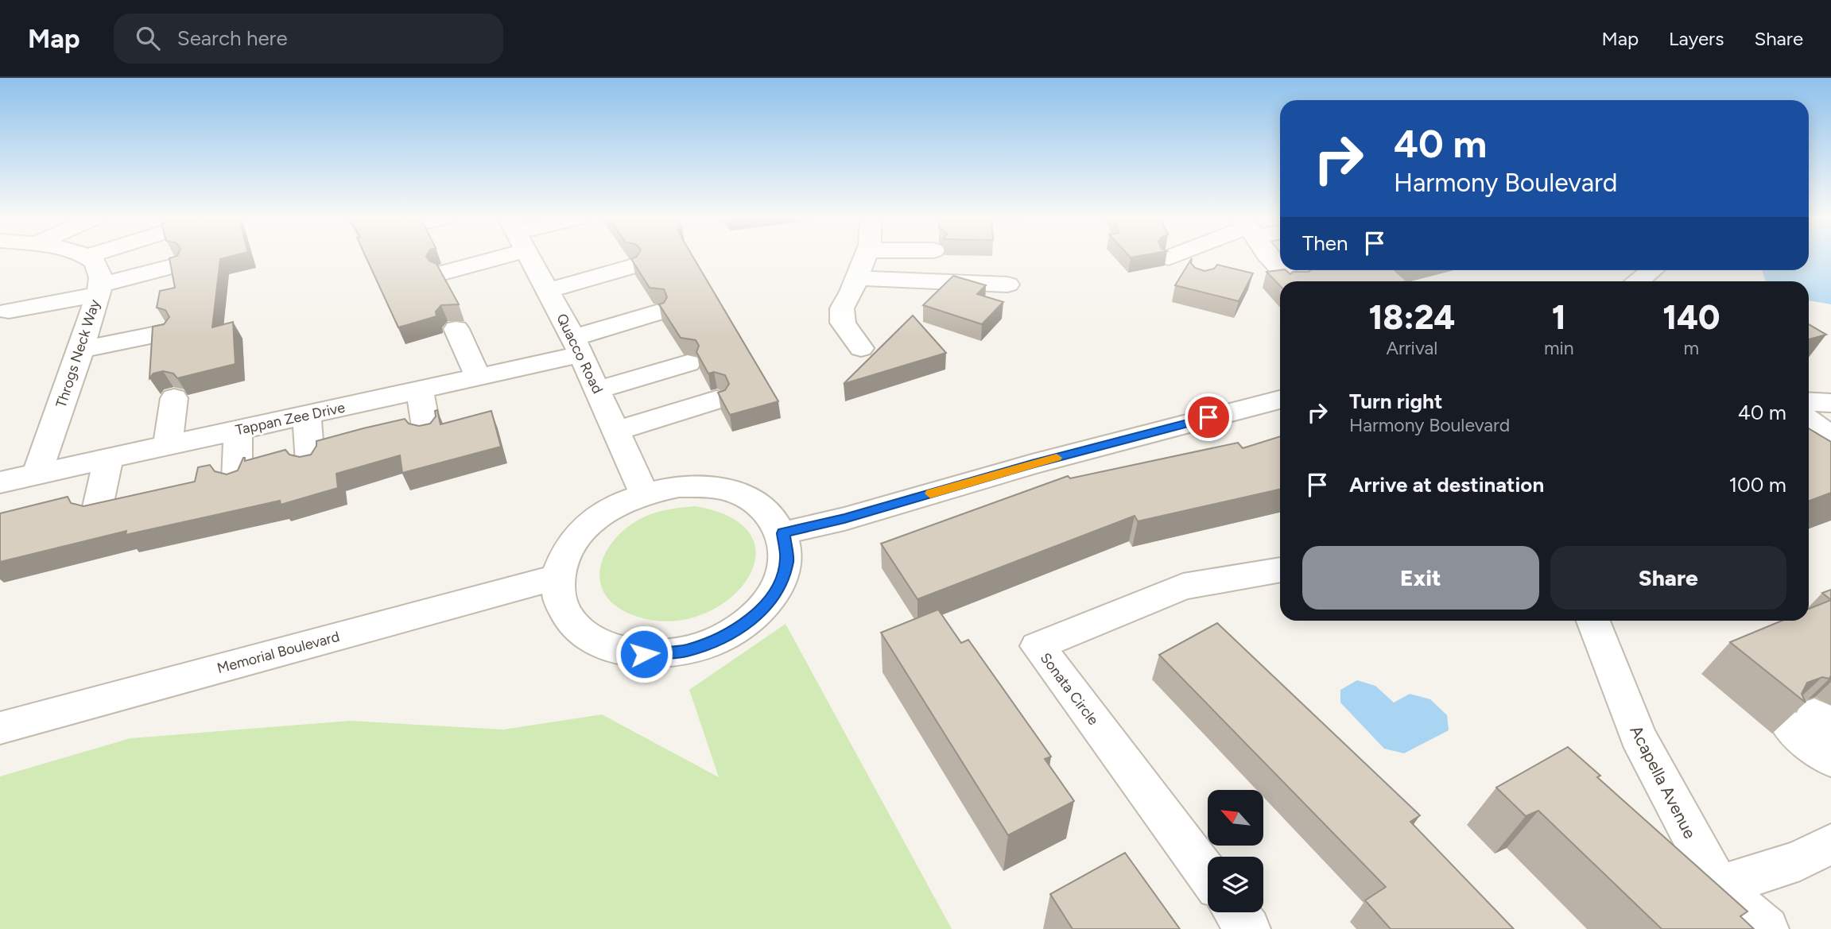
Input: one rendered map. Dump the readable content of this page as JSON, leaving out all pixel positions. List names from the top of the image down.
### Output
{
  "streets": {
    "street": [
      "Throgs Neck Way",
      "Quacco Road",
      "Tappan Zee Drive",
      "Memorial Boulevard",
      "Sonata Circle",
      "Acapella Avenue"
    ]
  },
  "crossings": [
    ["Throgs Neck Way", "Tappan Zee Drive"],
    ["Quacco Road", "Tappan Zee Drive"]
  ],
  "north": "top left",
  "page": {
    "header": "Map",
    "search": "Search here",
    "nav": ["Map", "Layers", "Share"],
    "turn": ["40 m", "Harmony Boulevard"],
    "then": "Then",
    "eta": [
      "18:24",
      "Arrival",
      "1",
      "min",
      "140",
      "m"
    ],
    "list": [
      {
        "name": "Turn right",
        "note": "Harmony Boulevard",
        "value": "40 m"
      },
      {
        "name": "Arrive at destination",
        "value": "100 m"
      }
    ],
    "buttons": ["Exit", "Share"]
  }
}
